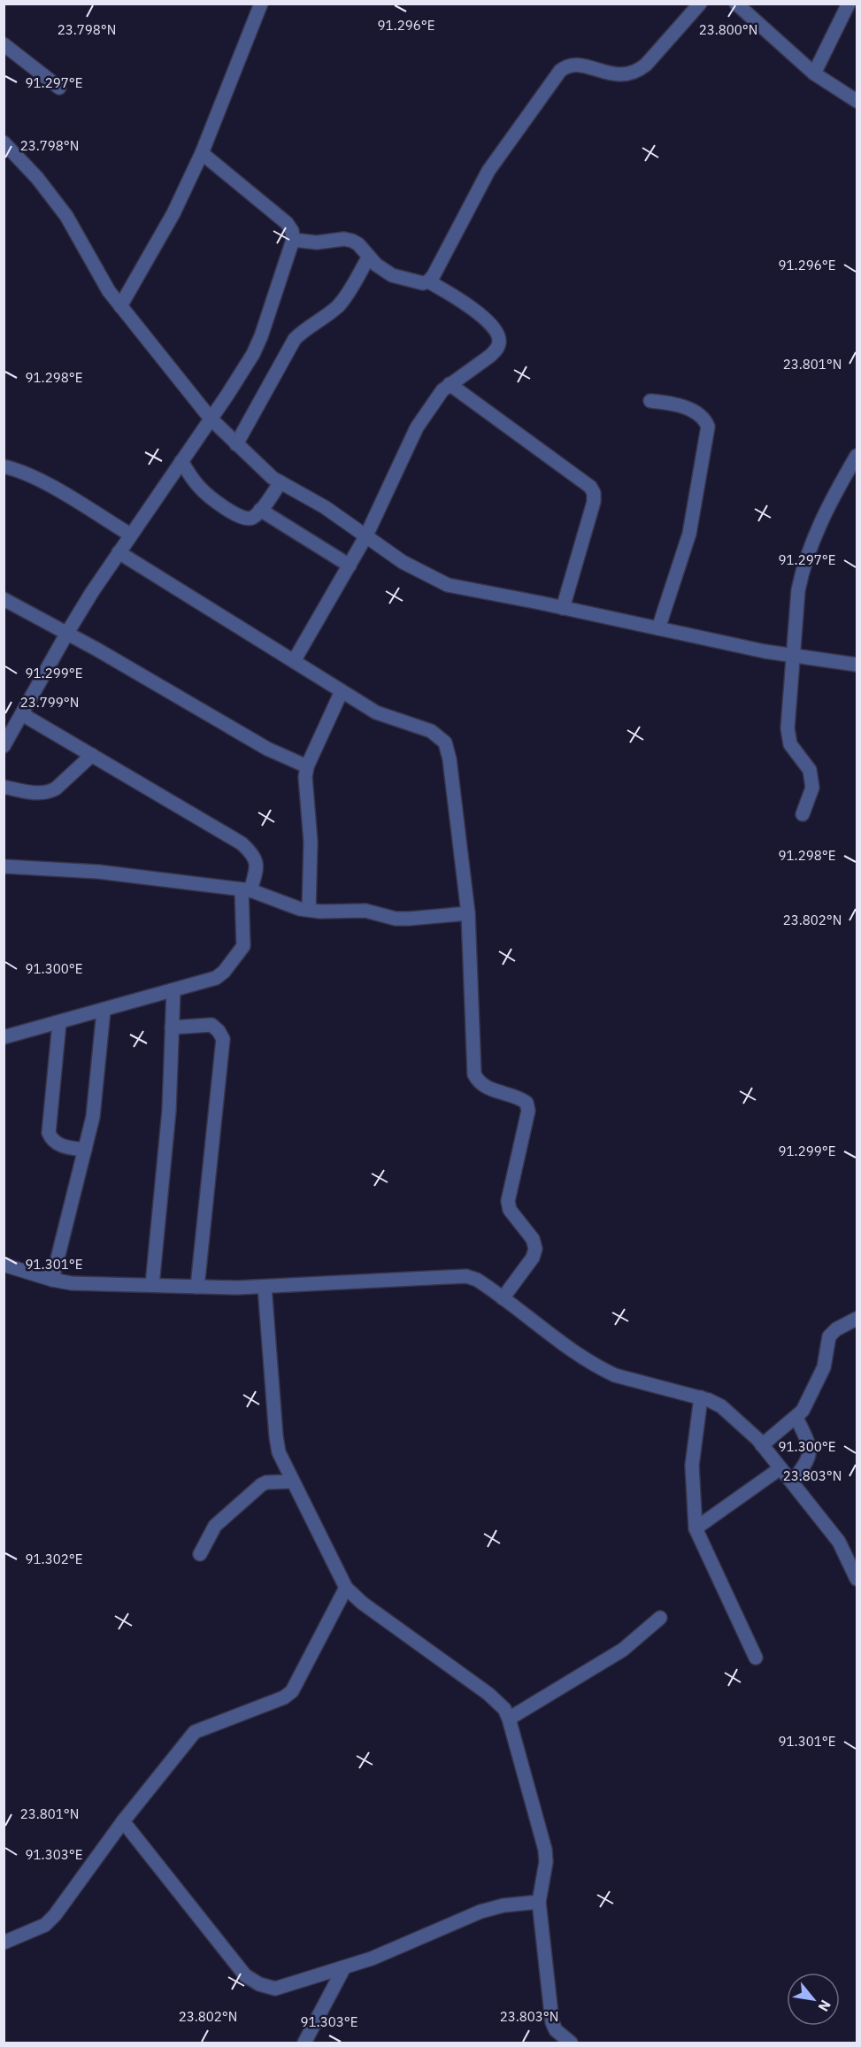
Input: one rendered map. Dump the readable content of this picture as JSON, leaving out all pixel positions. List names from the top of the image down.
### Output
{
  "north": "bottom right",
  "coordinates": [
    "91.296°E",
    "23.798°N",
    "23.800°N",
    "91.297°E",
    "23.801°N",
    "91.298°E",
    "91.299°E",
    "23.799°N",
    "23.802°N",
    "91.300°E",
    "91.301°E",
    "23.803°N",
    "91.302°E",
    "91.303°E"
  ]
}
